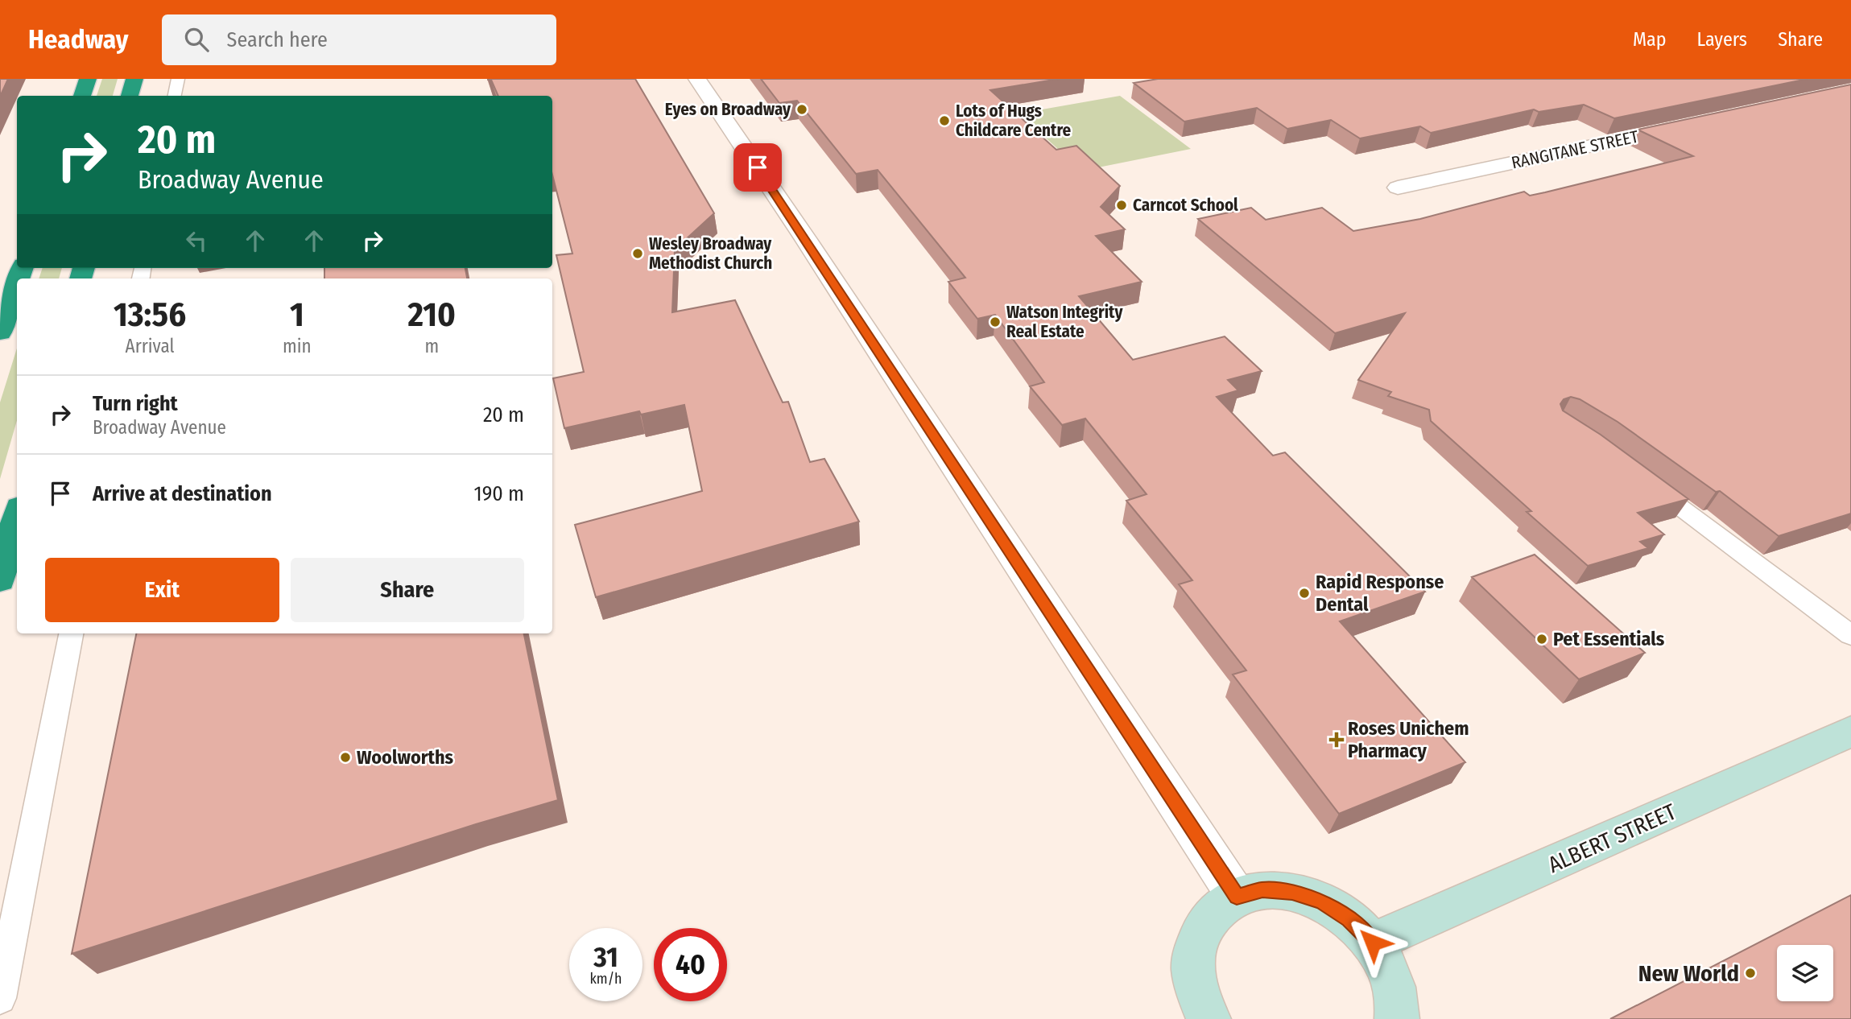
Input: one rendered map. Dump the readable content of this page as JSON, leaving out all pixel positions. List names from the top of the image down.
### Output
{
  "streets": {
    "street": ["RANGITANE STREET", "ALBERT STREET"]
  },
  "places": {
    "other": [
      "Eyes on Broadway",
      "Lots of Hugs Childcare Centre",
      "Carncot School",
      "Wesley Broadway Methodist Church",
      "Watson Integrity Real Estate",
      "Rapid Response Dental",
      "Pet Essentials",
      "Woolworths",
      "New World"
    ],
    "health": ["Roses Unichem Pharmacy"]
  },
  "page": {
    "header": "Headway",
    "search": "Search here",
    "nav": ["Map", "Layers", "Share"],
    "turn": ["20 m", "Broadway Avenue"],
    "eta": [
      "13:56",
      "Arrival",
      "1",
      "min",
      "210",
      "m"
    ],
    "list": [
      {
        "name": "Turn right",
        "note": "Broadway Avenue",
        "value": "20 m"
      },
      {
        "name": "Arrive at destination",
        "value": "190 m"
      }
    ],
    "buttons": ["Exit", "Share"],
    "speed": "31 km/h",
    "limit": "40"
  }
}
